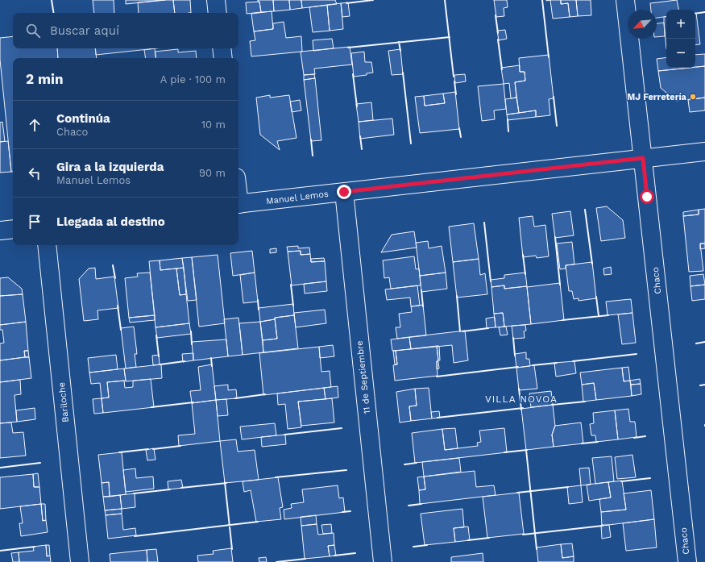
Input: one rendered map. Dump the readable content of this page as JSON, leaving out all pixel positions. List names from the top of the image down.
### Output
{
  "streets": {
    "street": [
      "Manuel Lemos",
      "Chaco",
      "11 de Septiembre",
      "Bariloche"
    ]
  },
  "crossings": [
    ["Manuel Lemos", "Chaco"],
    ["Manuel Lemos", "11 de Septiembre"]
  ],
  "districts": ["VILLA NOVOA"],
  "places": ["MJ Ferretería"],
  "north": "bottom left",
  "page": {
    "map_buttons": ["+", "−"],
    "search": "Buscar aquí",
    "heading": ["2 min", "A pie · 100 m"],
    "list": [
      ["Continúa", "Chaco", "10 m"],
      ["Gira a la izquierda", "Manuel Lemos", "90 m"],
      "Llegada al destino"
    ]
  }
}
